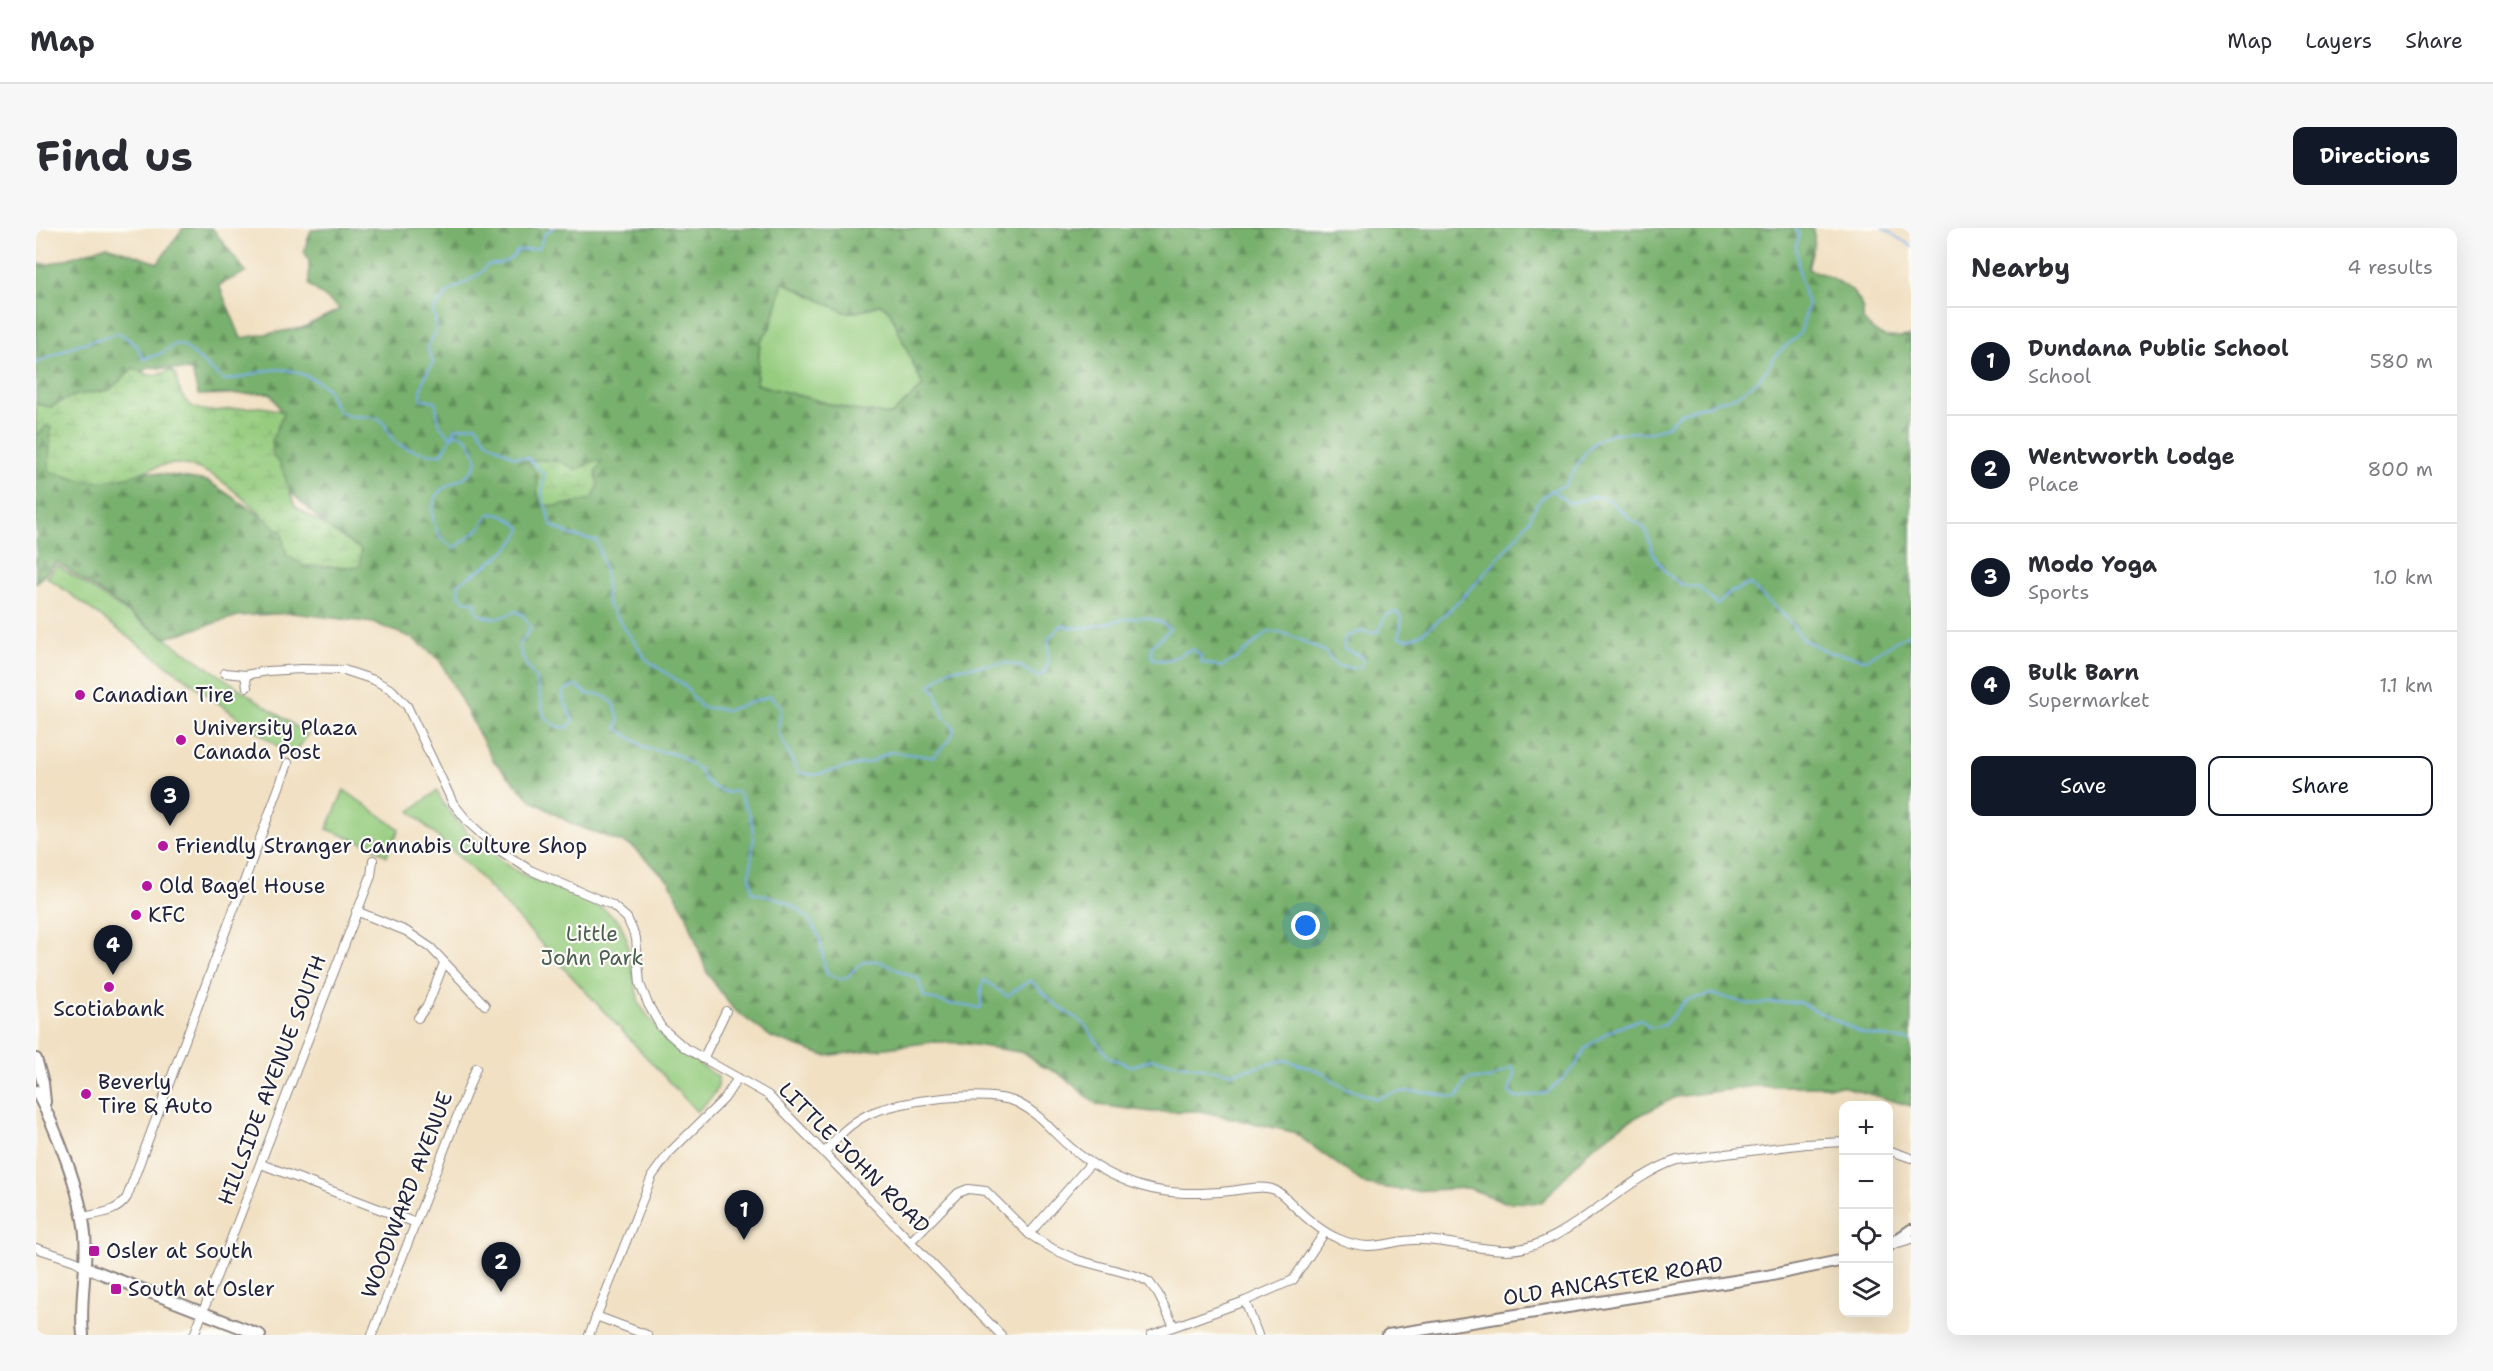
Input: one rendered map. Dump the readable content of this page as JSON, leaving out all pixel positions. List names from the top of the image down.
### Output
{
  "streets": {
    "street": [
      "HILLSIDE AVENUE SOUTH",
      "LITTLE JOHN ROAD",
      "WOODWARD AVENUE",
      "OLD ANCASTER ROAD"
    ]
  },
  "parks": ["Little John Park"],
  "places": {
    "other": [
      "Canadian Tire",
      "University Plaza Canada Post",
      "Friendly Stranger Cannabis Culture Shop",
      "Old Bagel House",
      "KFC",
      "Scotiabank",
      "Beverly Tire & Auto"
    ],
    "transit": ["Osler at South", "South at Osler"]
  },
  "page": {
    "header": "Map",
    "nav": ["Map", "Layers", "Share"],
    "buttons": [
      "Directions",
      ["Save", "Share"]
    ],
    "title": "Find us",
    "heading": ["Nearby", "4 results"],
    "list": [
      {
        "mark": "1",
        "name": "Dundana Public School",
        "note": "School",
        "value": "580 m"
      },
      {
        "mark": "2",
        "name": "Wentworth Lodge",
        "note": "Place",
        "value": "800 m"
      },
      {
        "mark": "3",
        "name": "Modo Yoga",
        "note": "Sports",
        "value": "1.0 km"
      },
      {
        "mark": "4",
        "name": "Bulk Barn",
        "note": "Supermarket",
        "value": "1.1 km"
      }
    ],
    "pins": [
      "3",
      "4",
      "1",
      "2"
    ],
    "map_buttons": ["+", "−"]
  }
}
